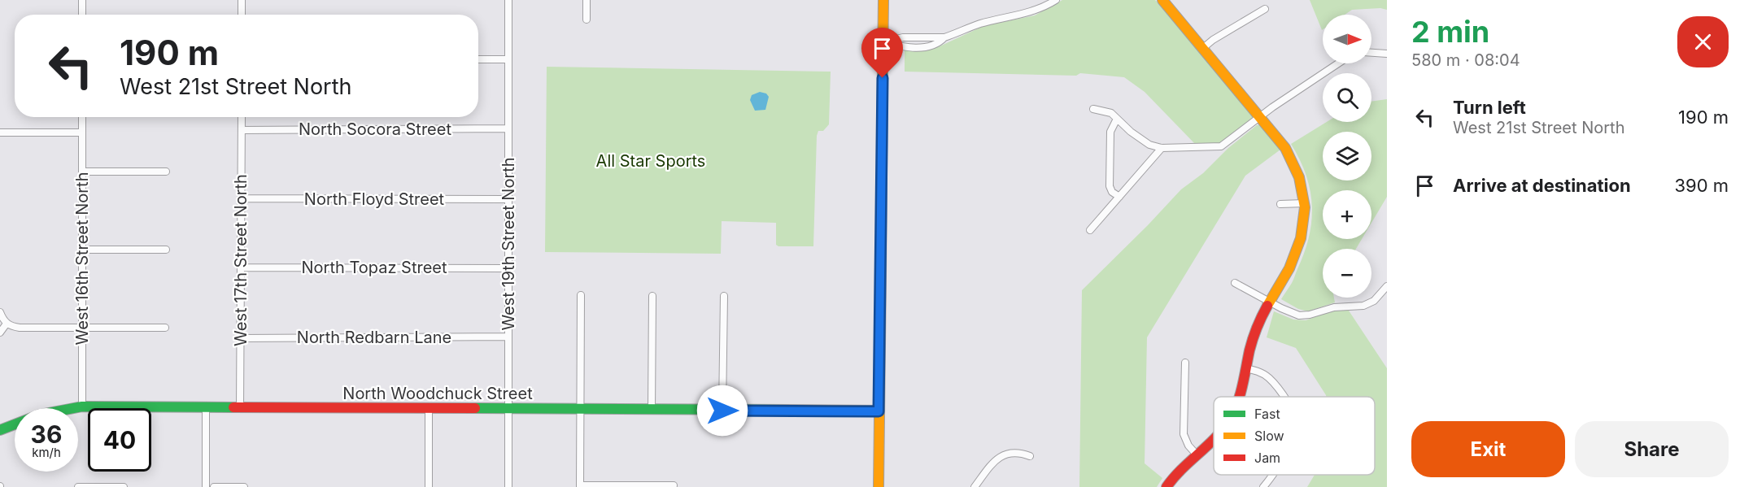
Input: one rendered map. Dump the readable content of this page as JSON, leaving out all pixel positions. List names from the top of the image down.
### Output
{
  "streets": {
    "street": [
      "North Socora Street",
      "North Floyd Street",
      "West 19th Street North",
      "West 16th Street North",
      "West 17th Street North",
      "North Topaz Street",
      "North Redbarn Lane",
      "North Woodchuck Street"
    ]
  },
  "crossings": [
    ["North Socora Street", "West 19th Street North"],
    ["North Socora Street", "West 17th Street North"],
    ["North Floyd Street", "West 19th Street North"],
    ["North Floyd Street", "West 17th Street North"],
    ["West 19th Street North", "North Topaz Street"],
    ["West 19th Street North", "North Redbarn Lane"],
    ["West 19th Street North", "North Woodchuck Street"],
    ["West 16th Street North", "North Woodchuck Street"],
    ["West 17th Street North", "North Topaz Street"],
    ["West 17th Street North", "North Redbarn Lane"],
    ["West 17th Street North", "North Woodchuck Street"]
  ],
  "parks": ["All Star Sports"],
  "legend": ["Fast", "Slow", "Jam"],
  "north": "right",
  "page": {
    "heading": ["2 min", "580 m · 08:04"],
    "map_buttons": ["+", "−"],
    "turn": ["190 m", "West 21st Street North"],
    "list": [
      {
        "name": "Turn left",
        "note": "West 21st Street North",
        "value": "190 m"
      },
      {
        "name": "Arrive at destination",
        "value": "390 m"
      }
    ],
    "speed": "36 km/h",
    "limit": "40",
    "buttons": ["Exit", "Share"]
  }
}
